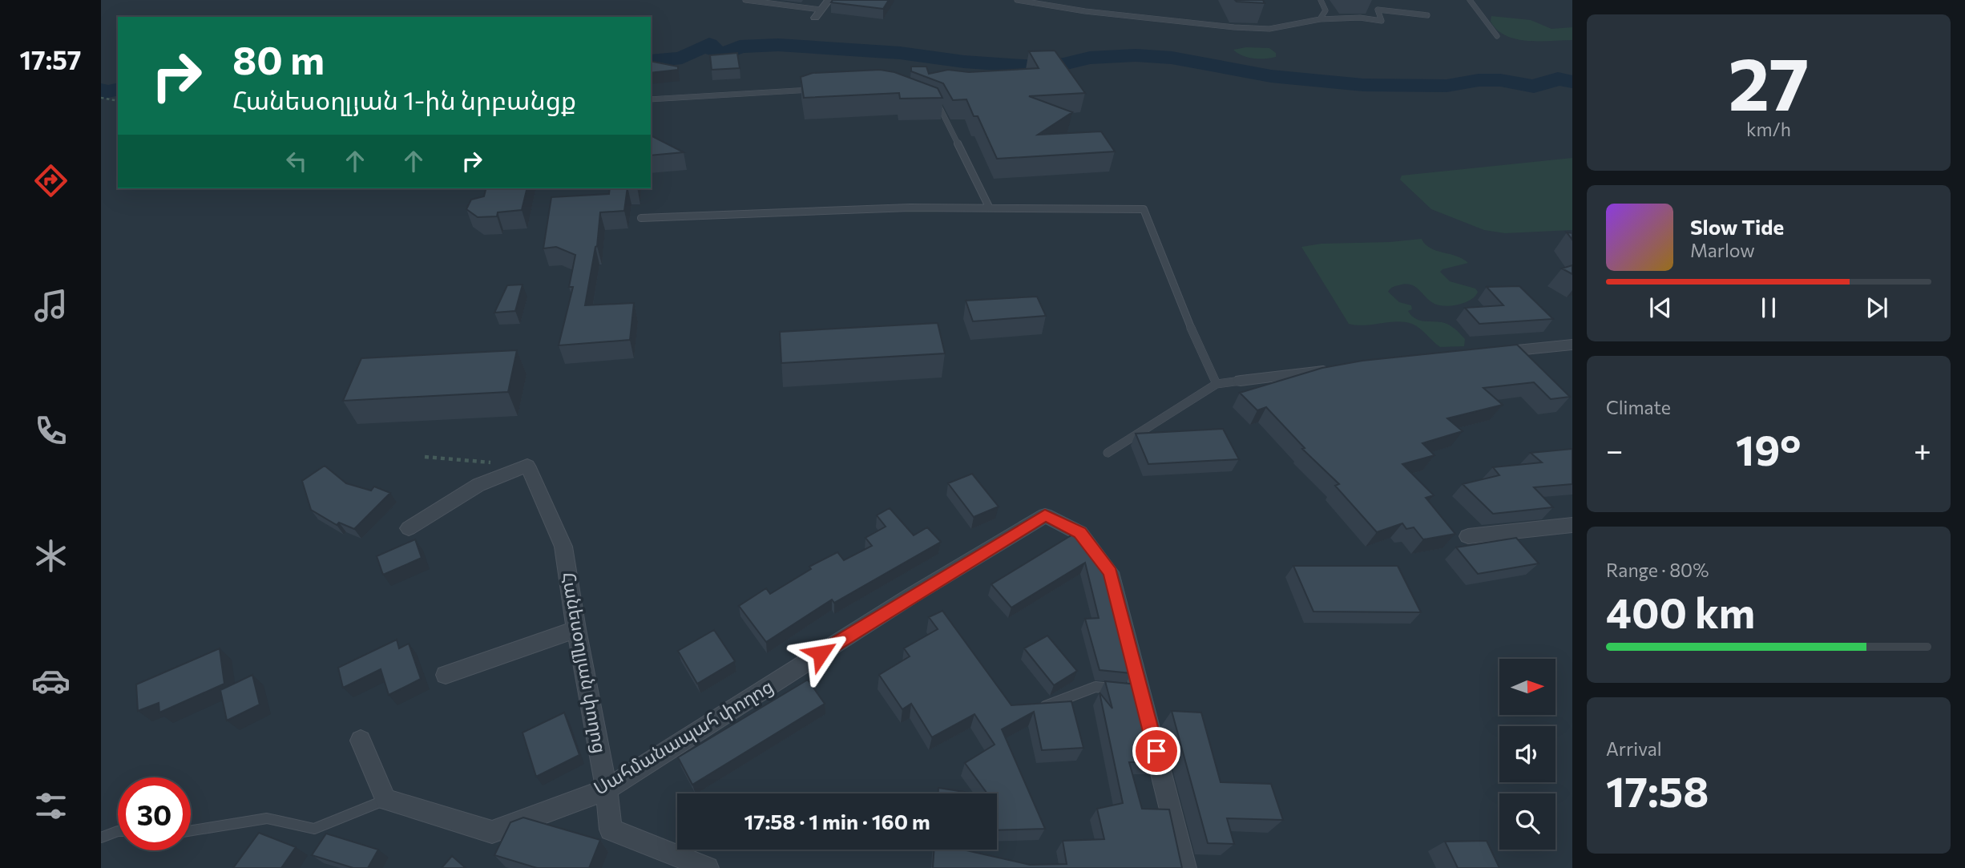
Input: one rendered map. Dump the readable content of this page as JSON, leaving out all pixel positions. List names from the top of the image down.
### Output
{
  "streets": {
    "street": ["Հանեսօղլյան փողոց", "Սահմանապահ փողոց"]
  },
  "crossings": [
    ["Հանեսօղլյան փողոց", "Սահմանապահ փողոց"]
  ],
  "north": "right",
  "page": {
    "tabs": "17:57",
    "tile": [
      ["27", "km/h"],
      "Climate",
      ["Range · 80%", "400 km"],
      ["Arrival", "17:58"]
    ],
    "turn": ["80 m", "Հանեսօղլյան 1-ին նրբանցք"],
    "song": ["Slow Tide", "Marlow"],
    "heat": ["−", "19°", "+"],
    "limit": "30",
    "trip": "17:58 · 1 min · 160 m"
  }
}
